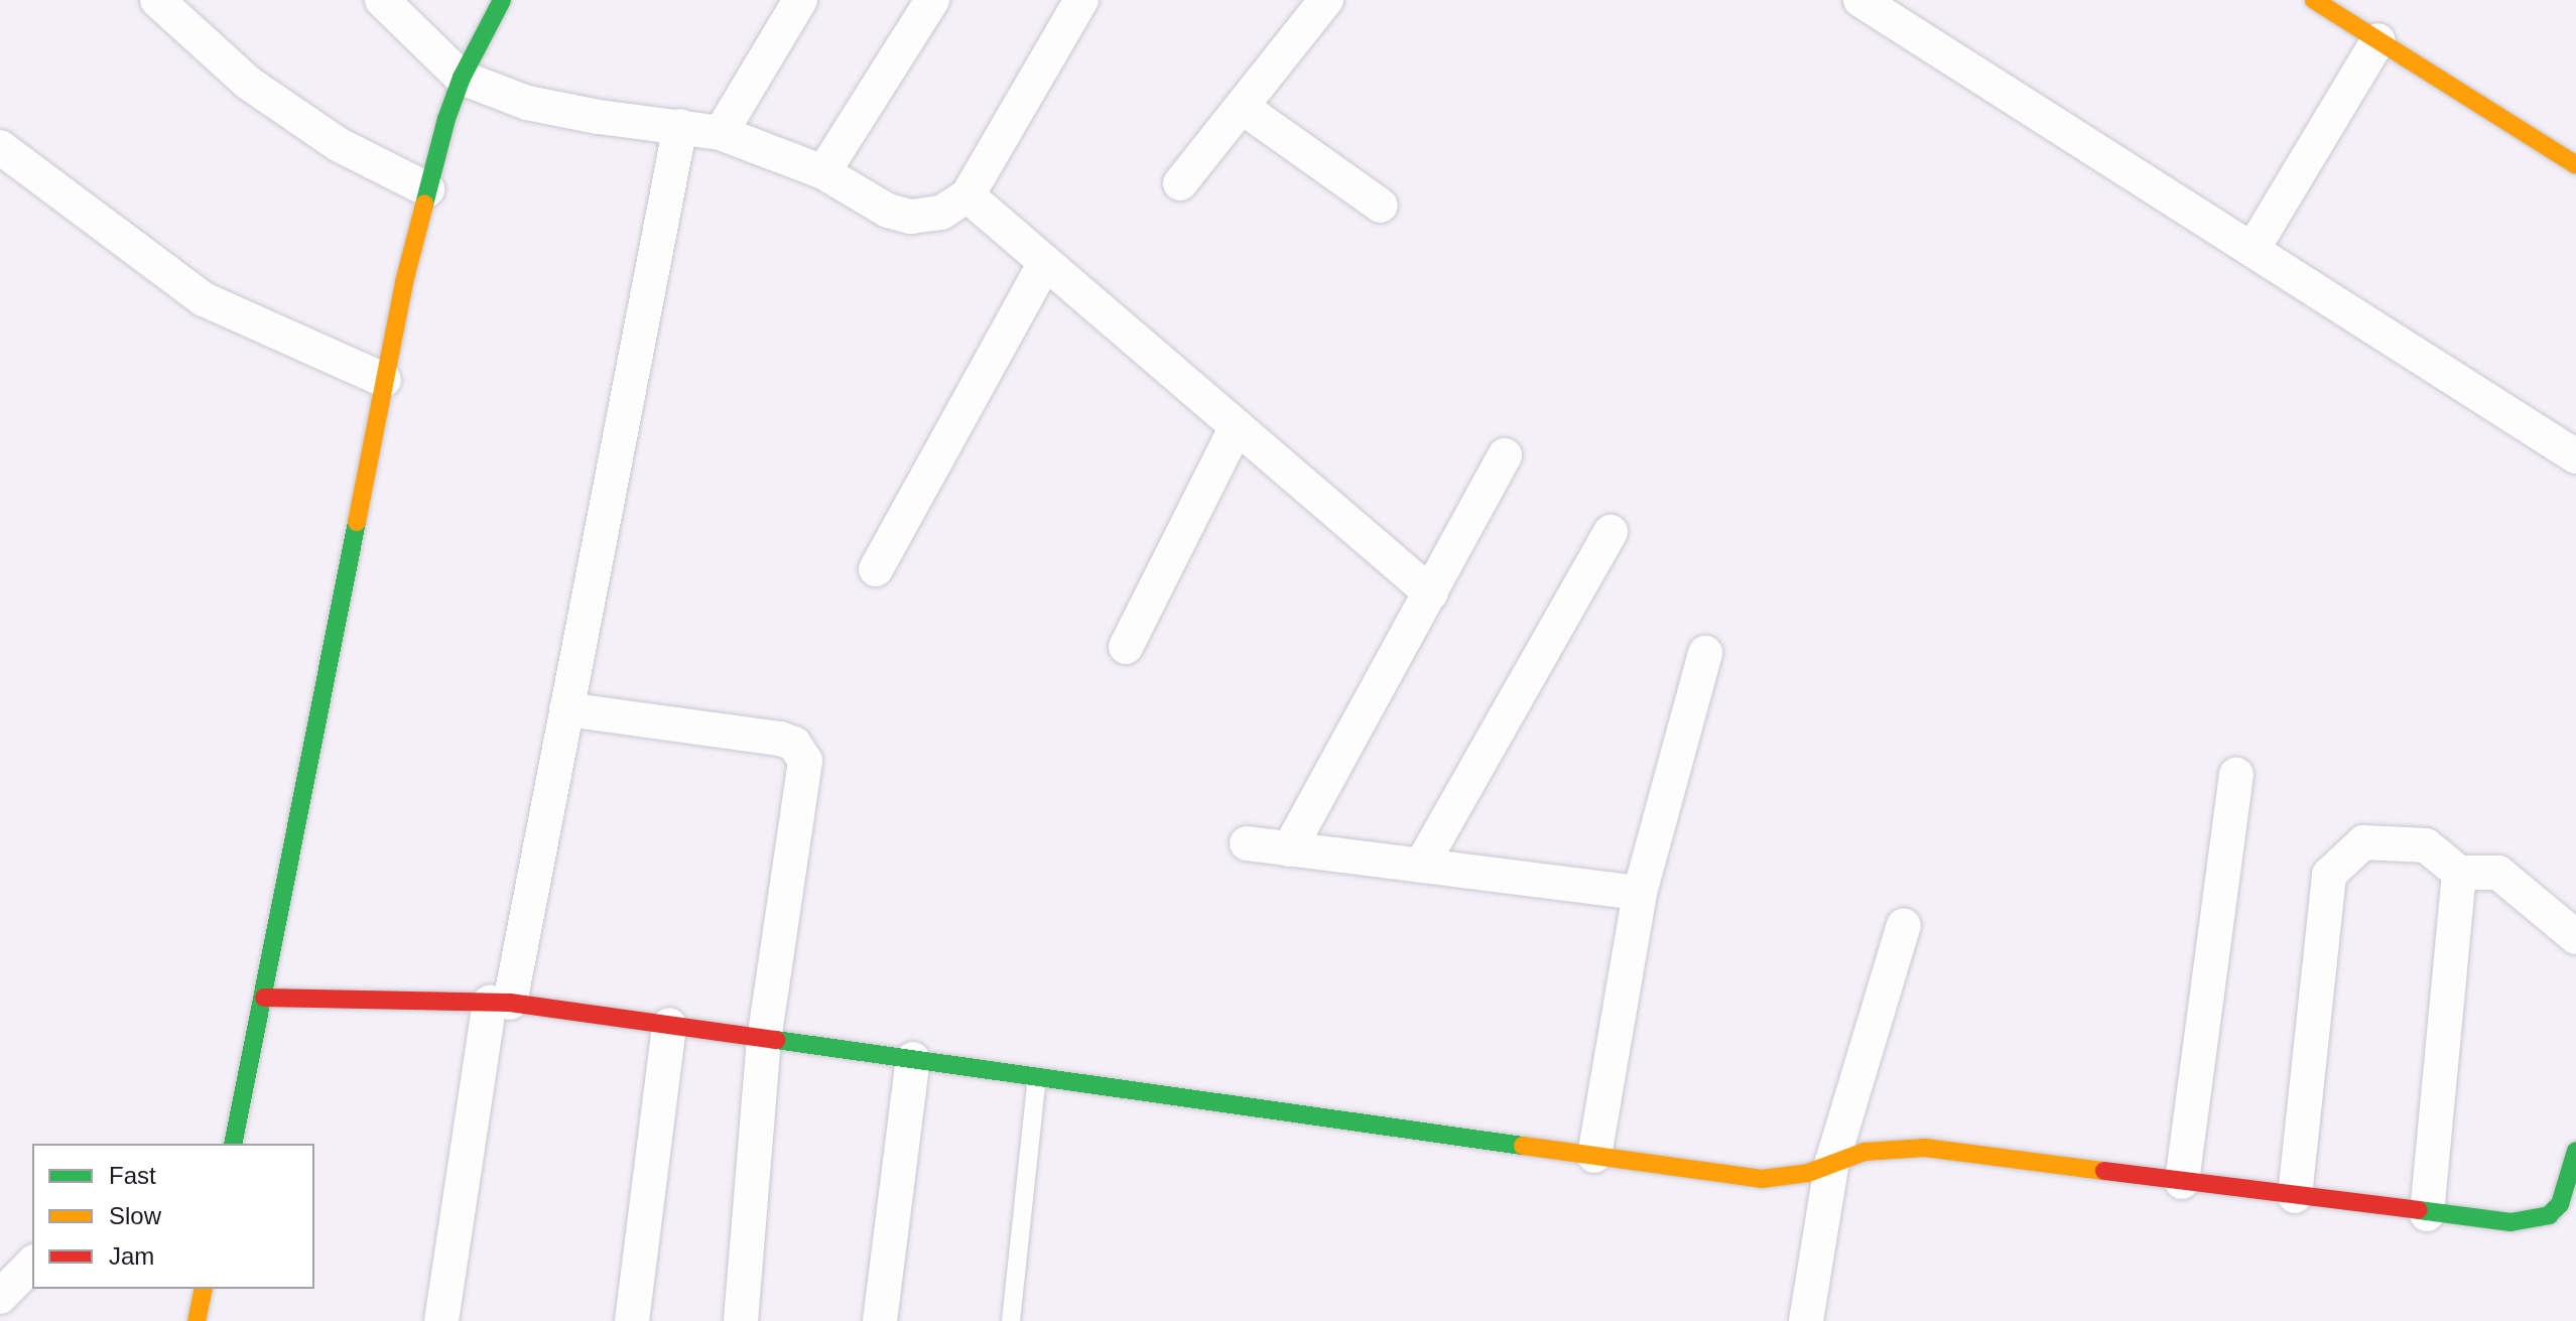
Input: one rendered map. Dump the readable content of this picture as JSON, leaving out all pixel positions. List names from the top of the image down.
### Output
{
  "legend": ["Fast", "Slow", "Jam"]
}
